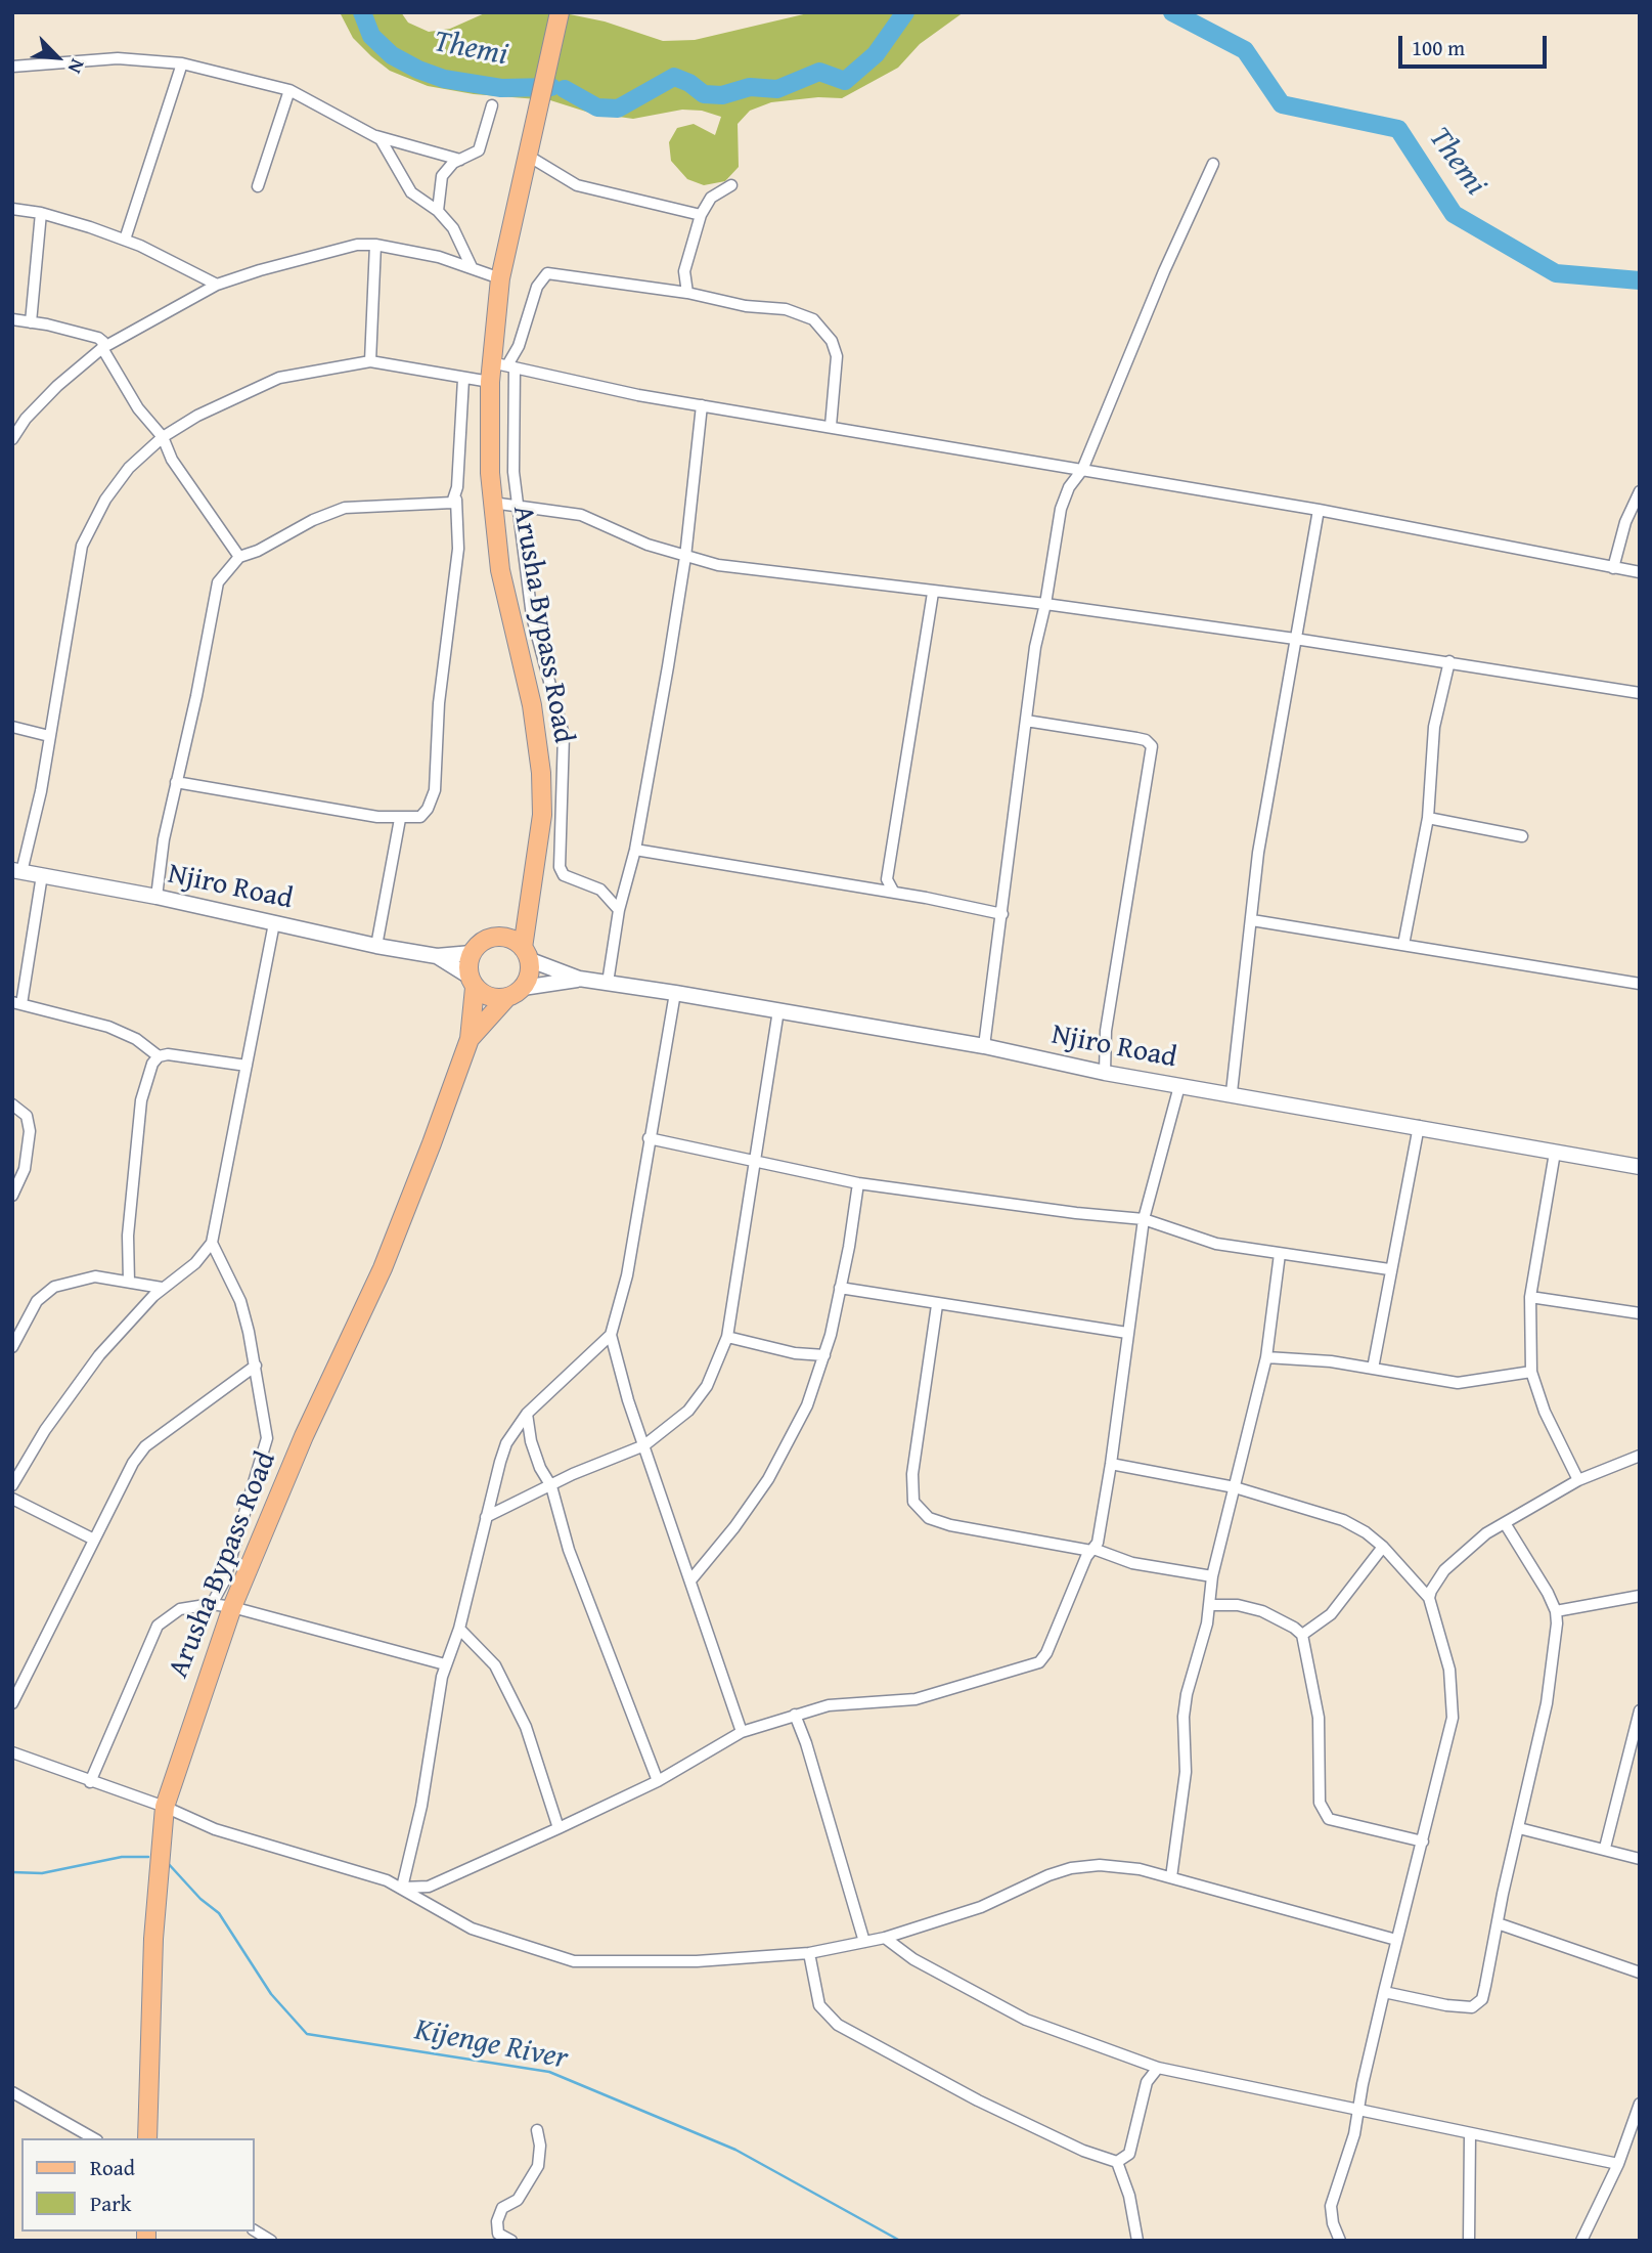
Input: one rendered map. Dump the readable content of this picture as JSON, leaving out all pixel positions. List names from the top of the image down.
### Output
{
  "streets": {
    "main road": ["Arusha Bypass Road"],
    "street": ["Njiro Road"]
  },
  "crossings": [
    ["Arusha Bypass Road", "Njiro Road"]
  ],
  "water": ["Themi", "Kijenge River"],
  "legend": ["Road", "Park"],
  "scale_bar": "100 m",
  "north": "bottom right"
}
